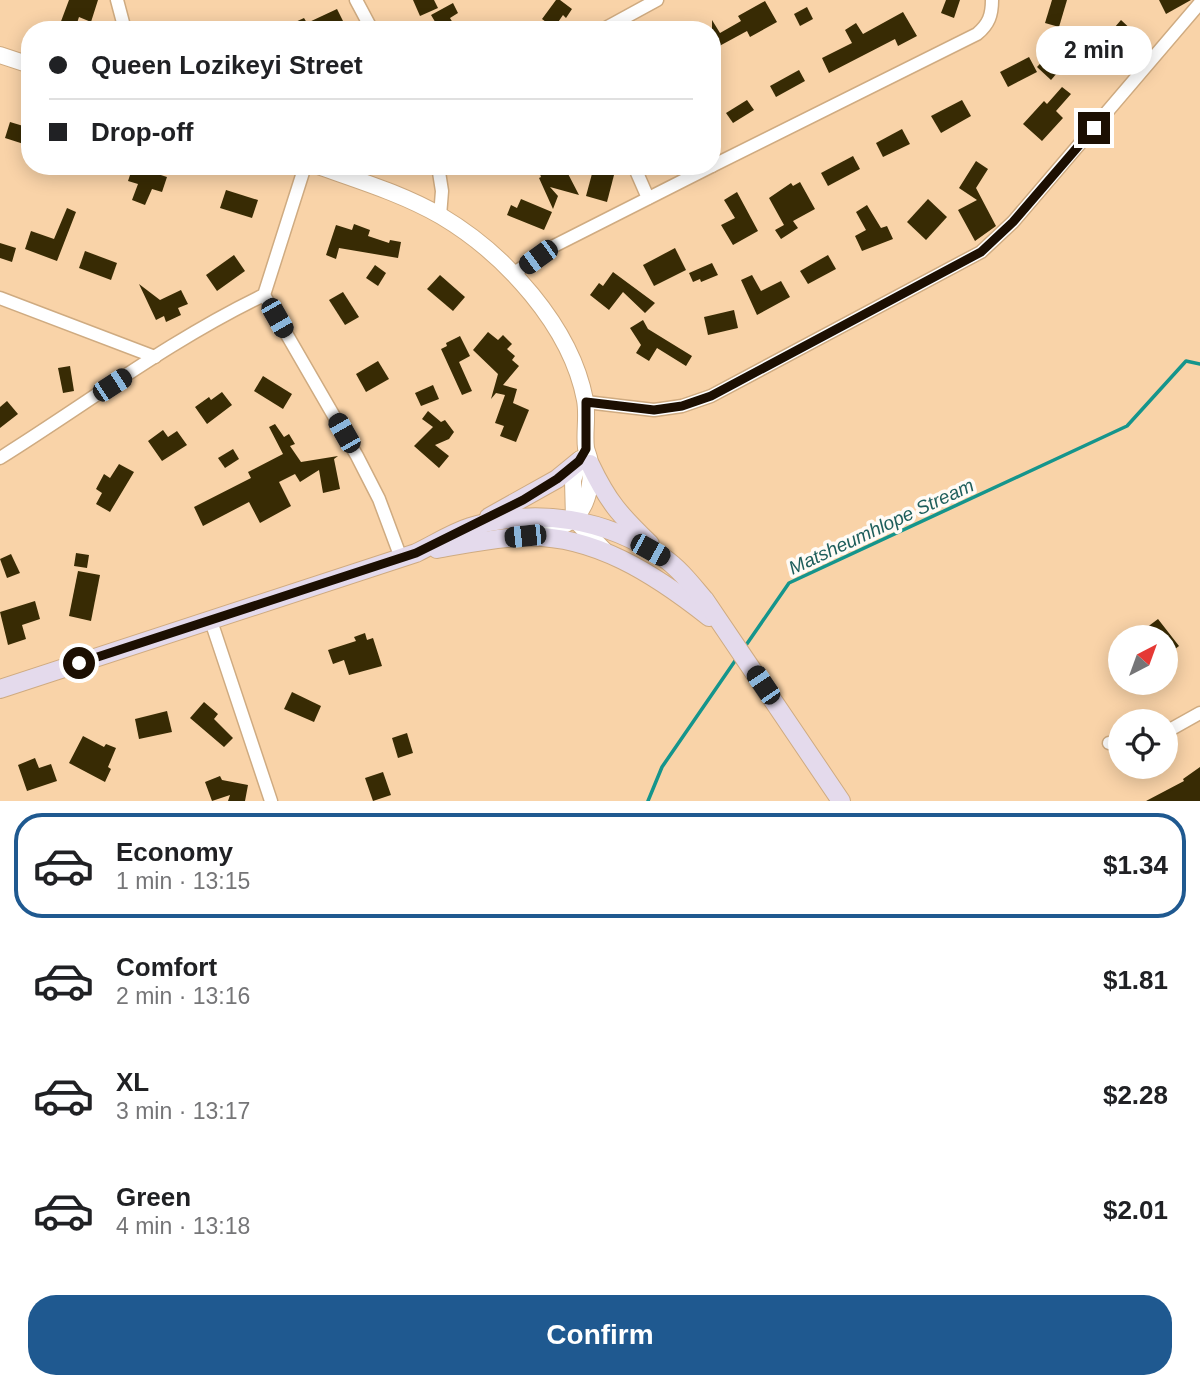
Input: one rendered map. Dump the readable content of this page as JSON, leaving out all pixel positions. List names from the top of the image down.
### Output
{
  "water": ["Matsheumhlope Stream"],
  "north": "top right",
  "page": {
    "banner": ["Queen Lozikeyi Street", "Drop-off"],
    "bubble": "2 min",
    "list": [
      {
        "name": "Economy",
        "note": "1 min · 13:15",
        "value": "$1.34"
      },
      {
        "name": "Comfort",
        "note": "2 min · 13:16",
        "value": "$1.81"
      },
      {
        "name": "XL",
        "note": "3 min · 13:17",
        "value": "$2.28"
      },
      {
        "name": "Green",
        "note": "4 min · 13:18",
        "value": "$2.01"
      }
    ],
    "buttons": "Confirm"
  }
}
